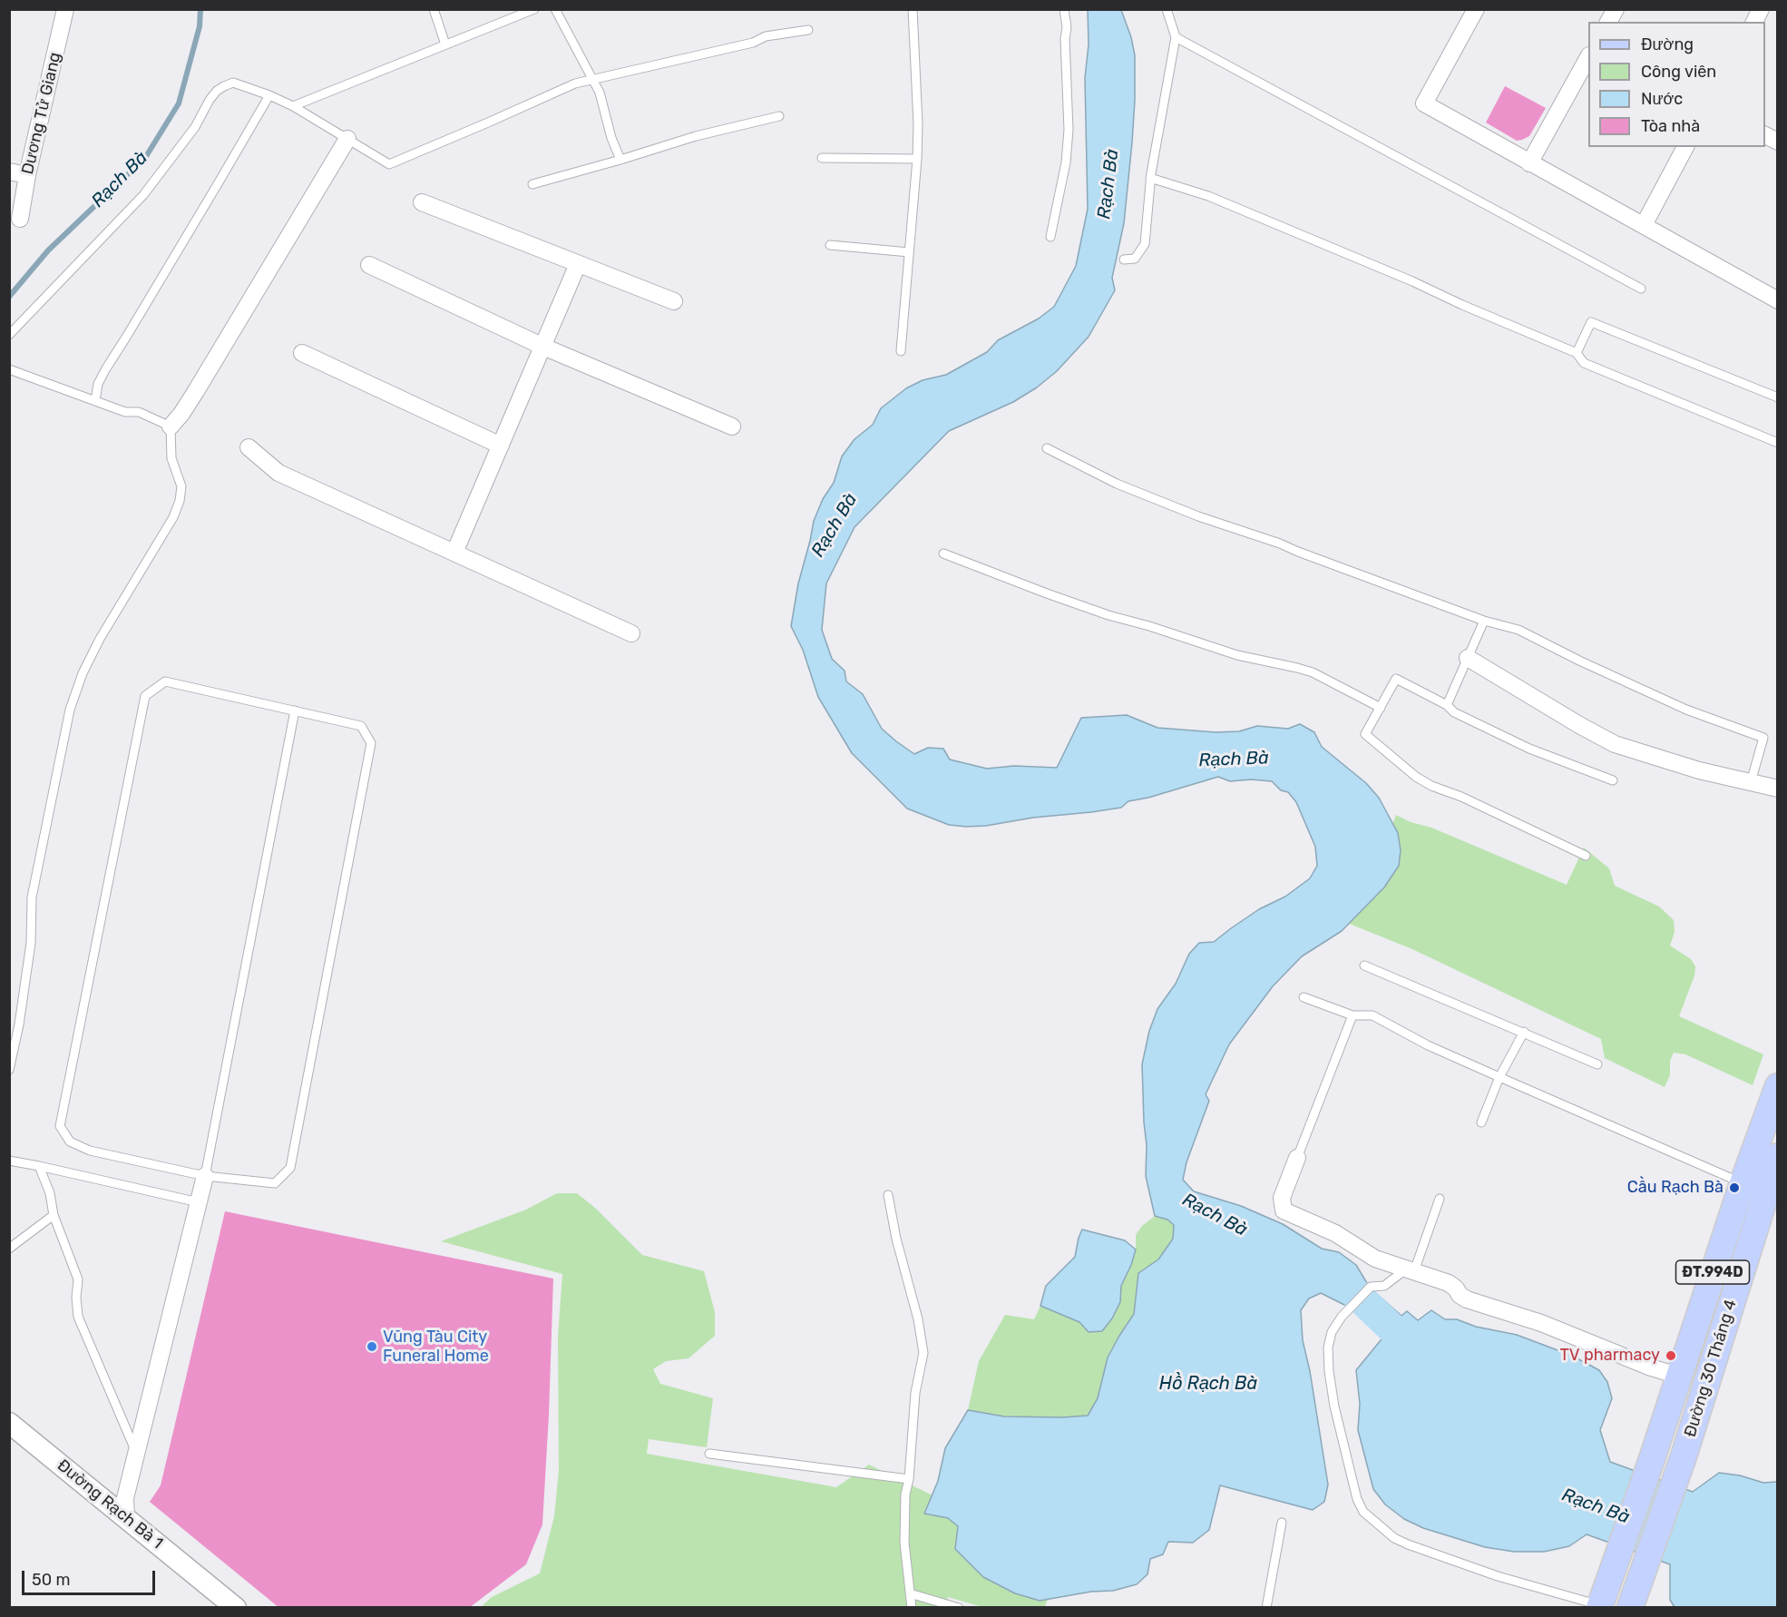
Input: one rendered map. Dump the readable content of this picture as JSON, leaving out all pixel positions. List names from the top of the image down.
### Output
{
  "streets": {
    "main road": ["ĐT.994D", "Đường 30 Tháng 4"],
    "street": ["Dương Tử Giang", "Đường Rạch Bà 1"]
  },
  "water": ["Rạch Bà", "Hồ Rạch Bà"],
  "places": ["Cầu Rạch Bà", "Vũng Tàu City Funeral Home", "TV pharmacy"],
  "legend": [
    "Đường",
    "Công viên",
    "Nước",
    "Tòa nhà"
  ],
  "scale_bar": "50 m"
}
